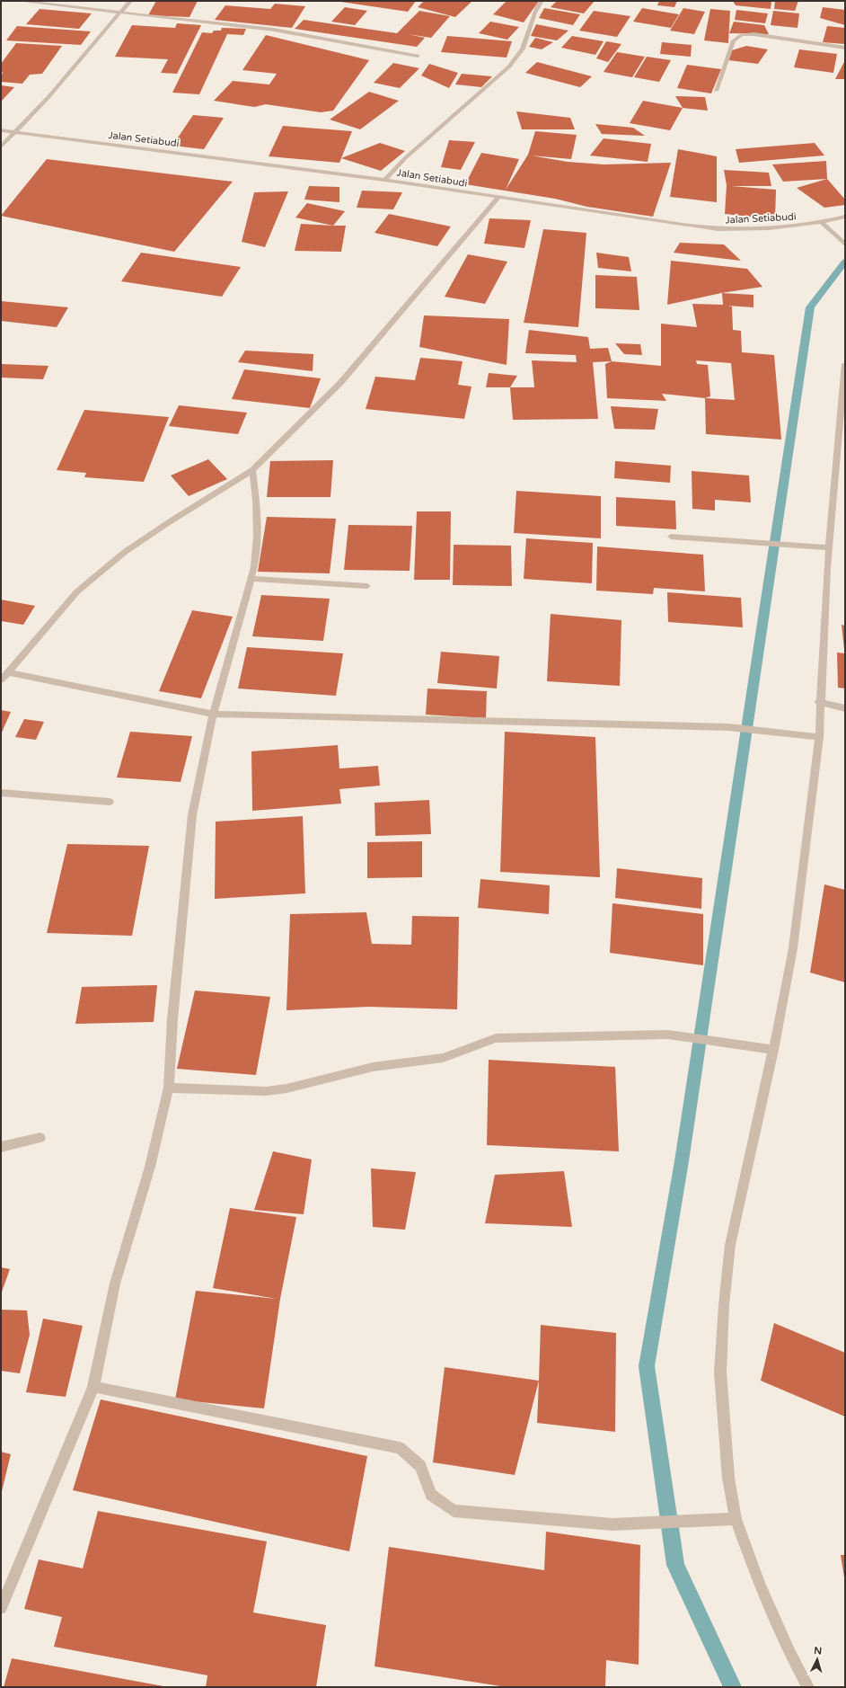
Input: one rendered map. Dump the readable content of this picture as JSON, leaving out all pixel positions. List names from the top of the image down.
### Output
{
  "streets": {
    "street": ["Jalan Setiabudi"]
  },
  "north": "top"
}
